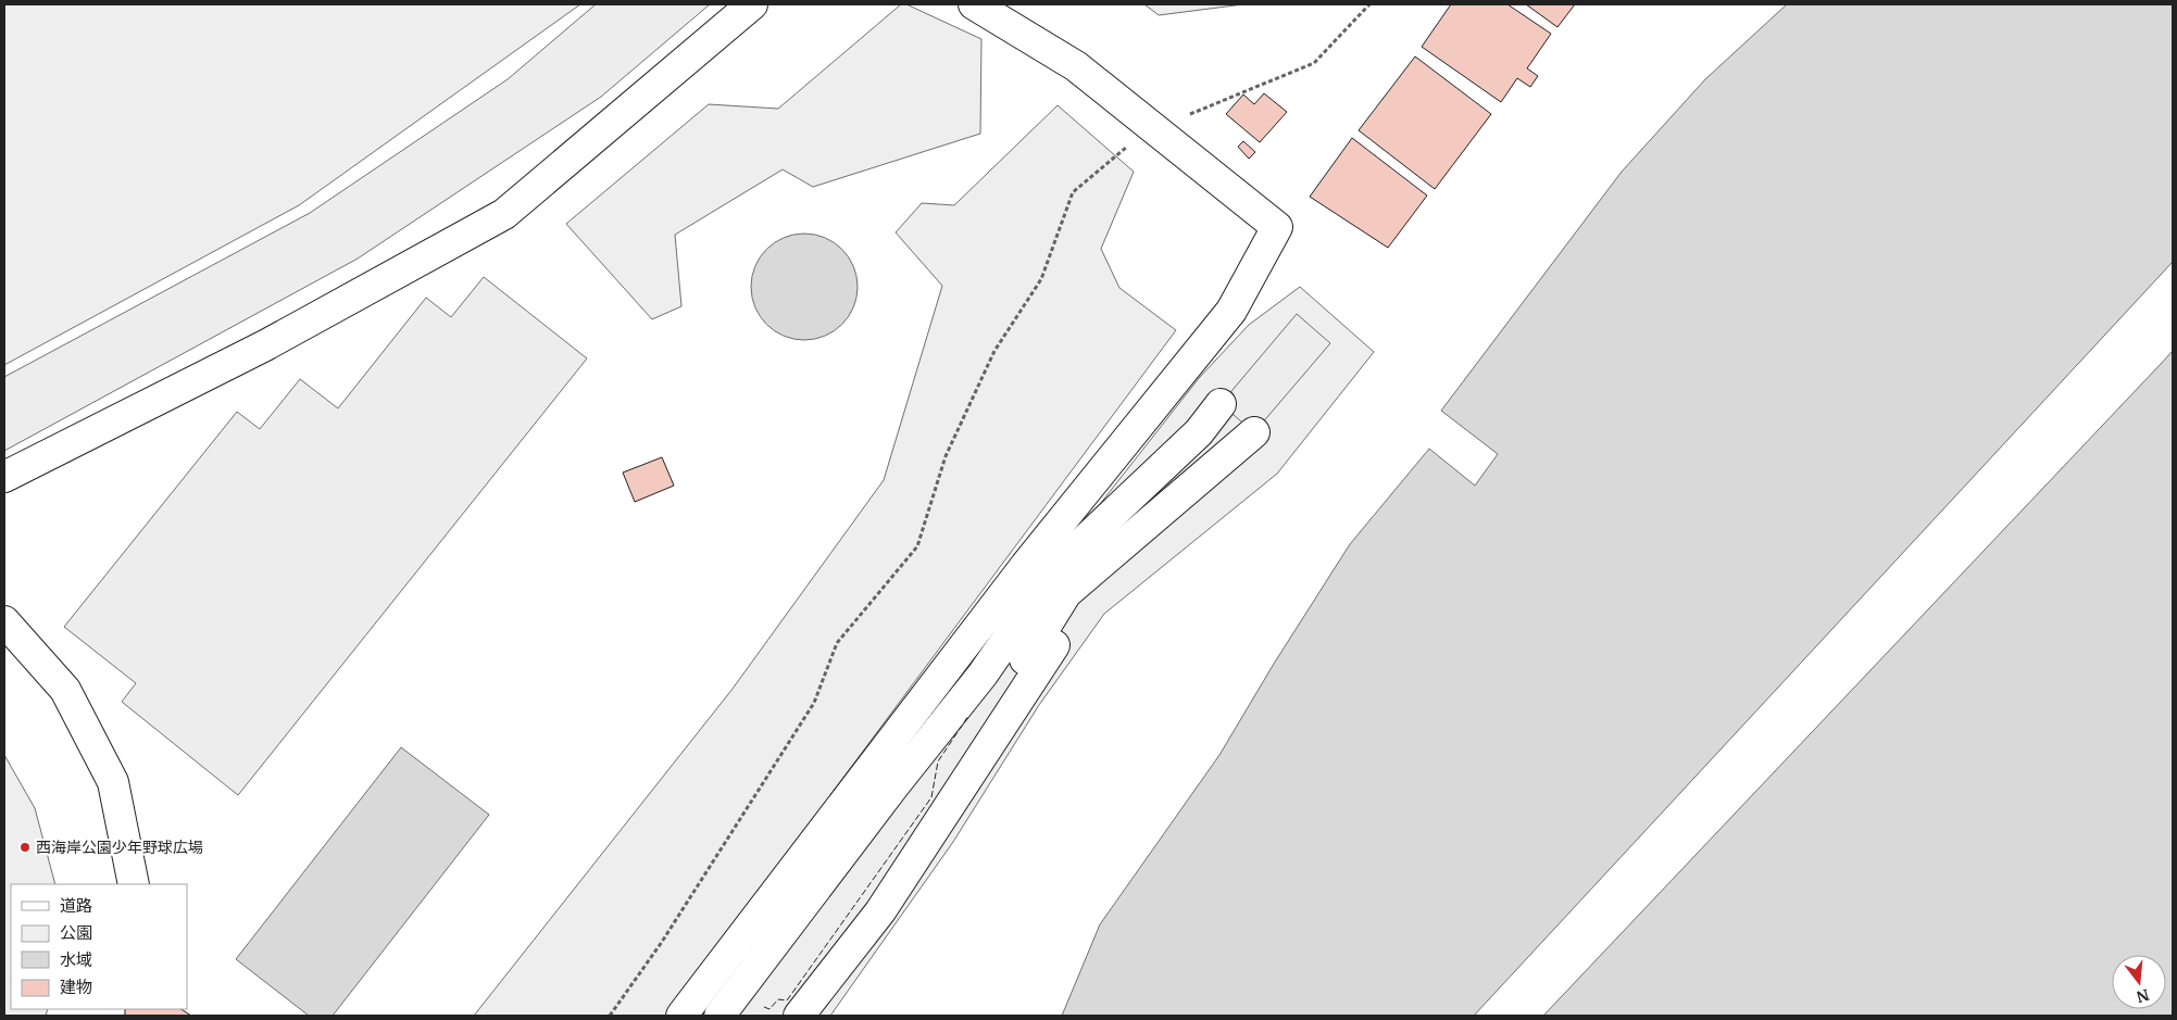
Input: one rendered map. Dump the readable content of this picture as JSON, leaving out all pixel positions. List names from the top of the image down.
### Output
{
  "places": ["西海岸公園少年野球広場"],
  "legend": [
    "道路",
    "公園",
    "水域",
    "建物"
  ],
  "north": "bottom"
}
